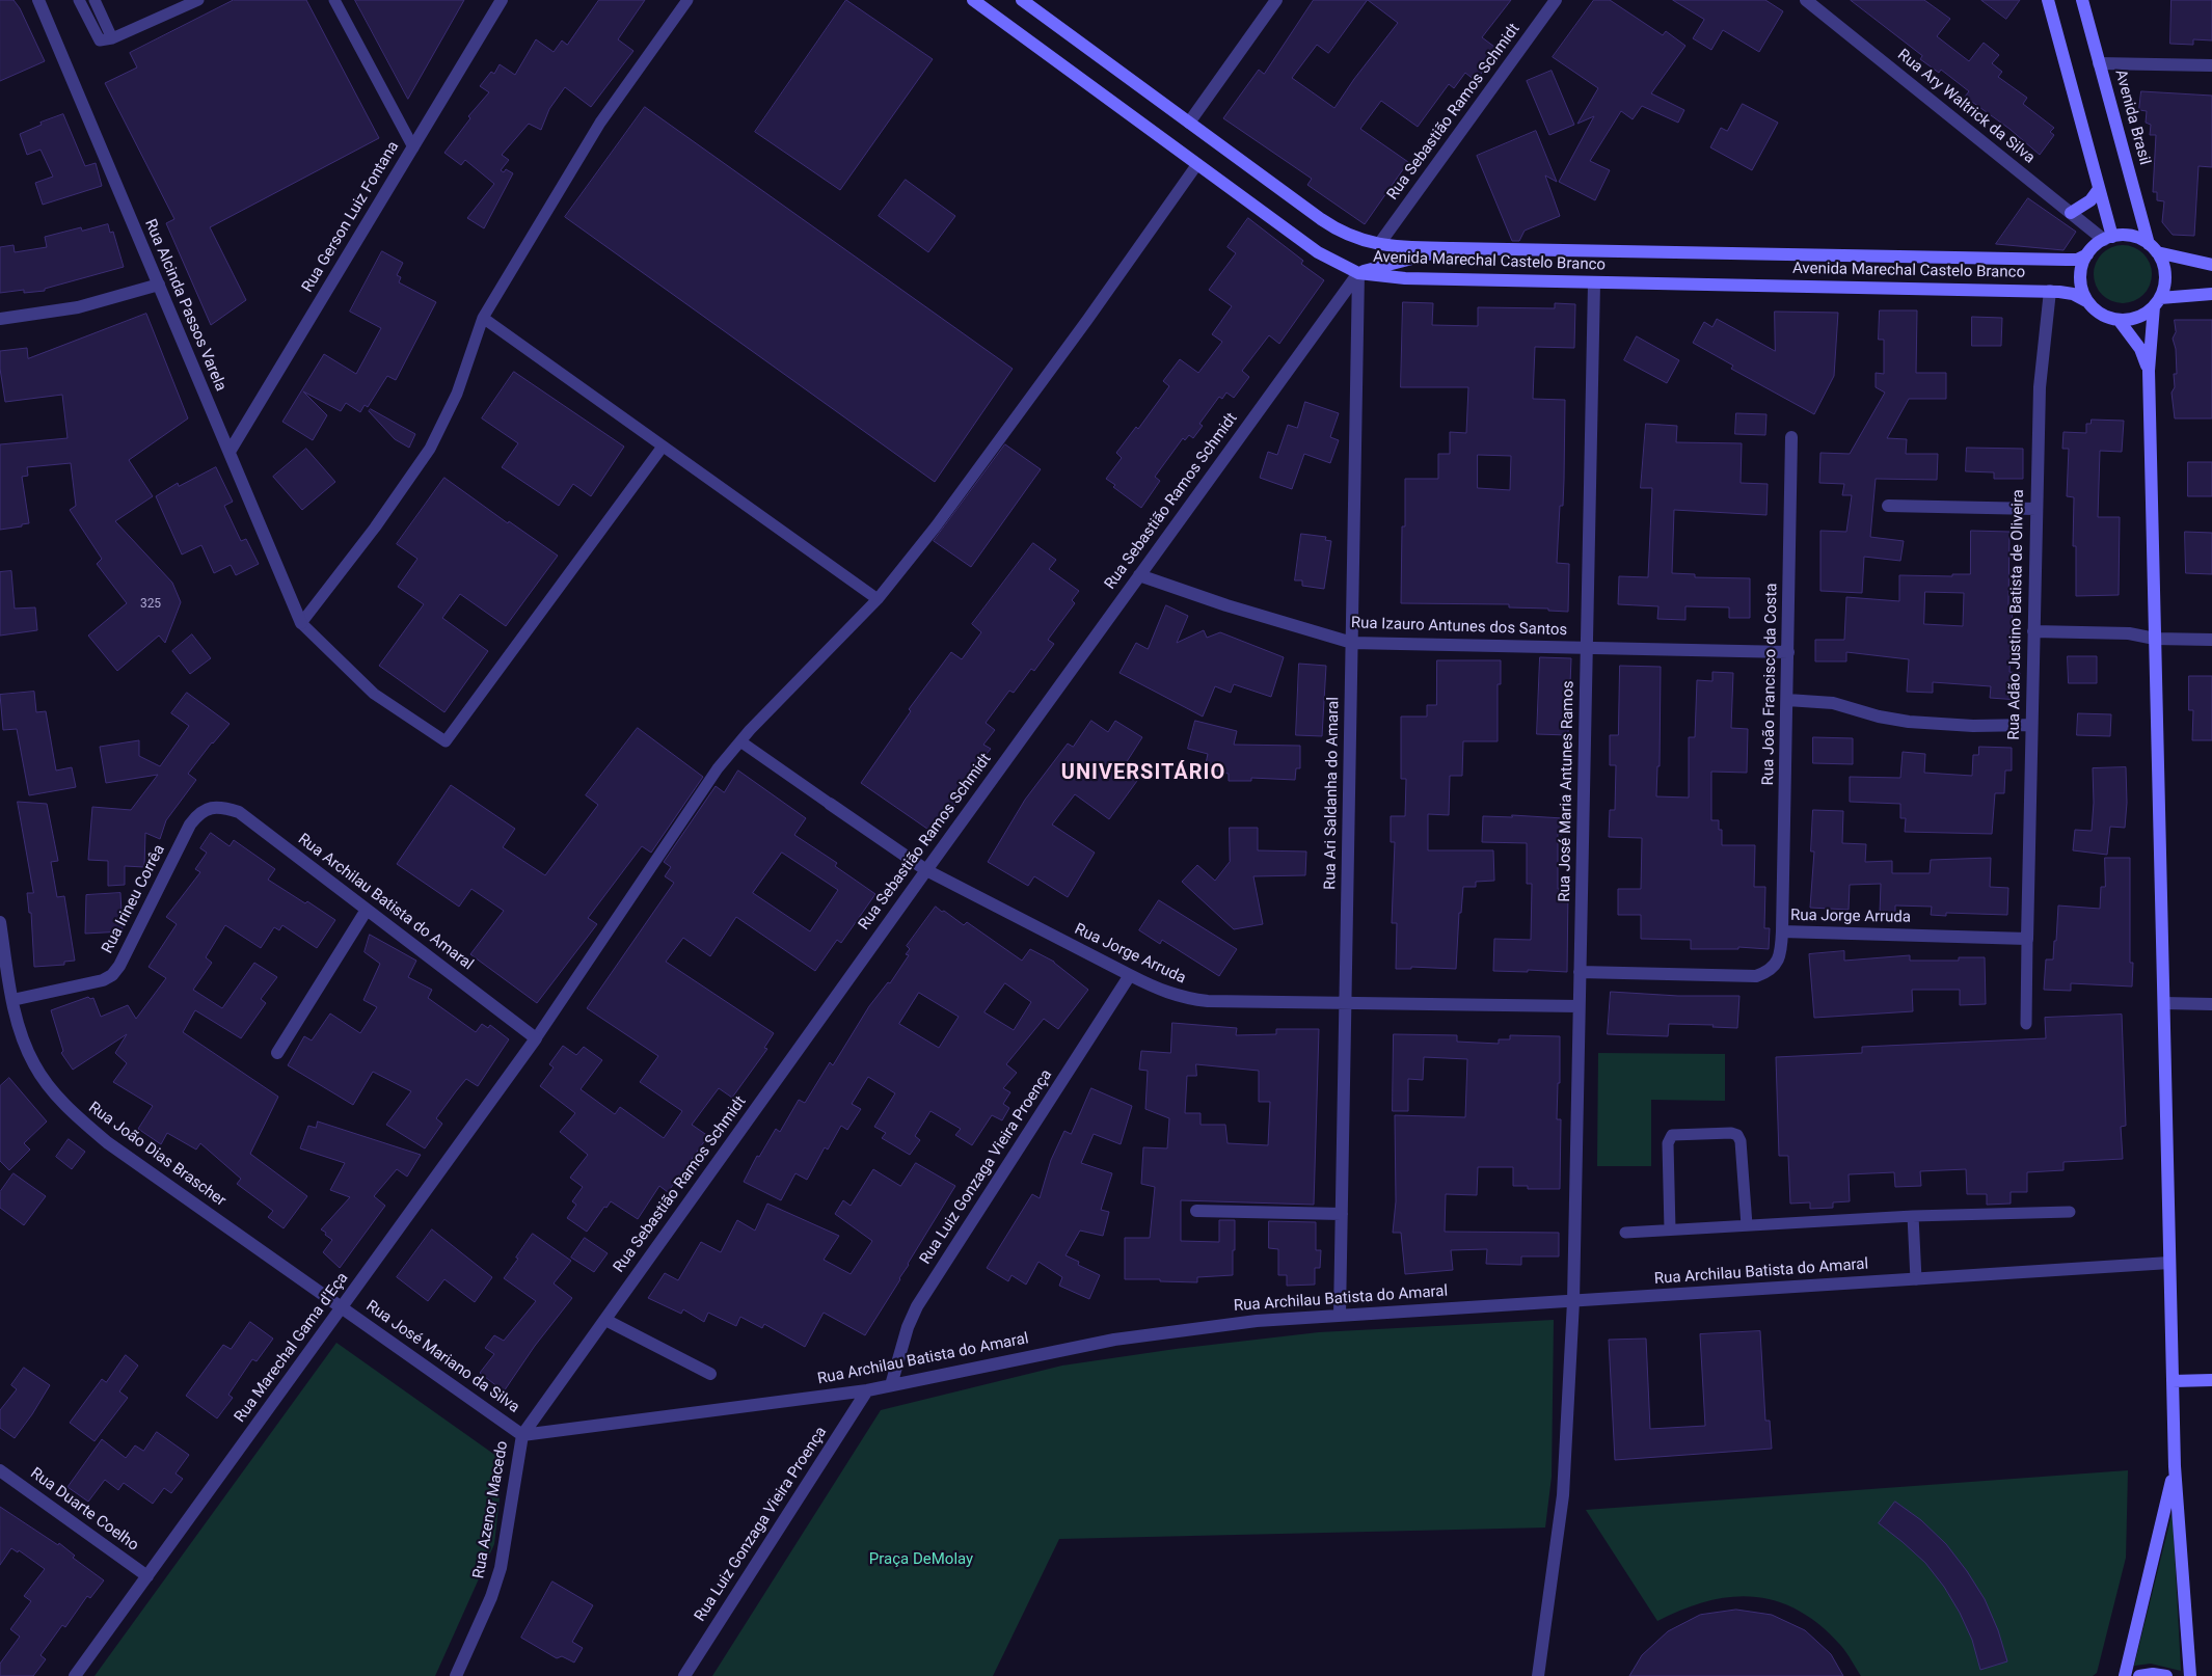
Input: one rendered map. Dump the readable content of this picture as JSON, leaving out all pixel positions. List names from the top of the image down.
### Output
{
  "streets": {
    "main road": ["Avenida Brasil", "Avenida Marechal Castelo Branco"],
    "street": [
      "Rua Ary Waltrick da Silva",
      "Rua Sebastião Ramos Schmidt",
      "Rua Gerson Luiz Fontana",
      "Rua Alcinda Passos Varela",
      "Rua Adão Justino Batista de Oliveira",
      "Rua Izauro Antunes dos Santos",
      "Rua João Francisco da Costa",
      "Rua José Maria Antunes Ramos",
      "Rua Ari Saldanha do Amaral",
      "Rua Irineu Corrêa",
      "Rua Archilau Batista do Amaral",
      "Rua Jorge Arruda",
      "Rua João Dias Brascher",
      "Rua Luiz Gonzaga Vieira Proença",
      "Rua Marechal Gama d'Eça",
      "Rua José Mariano da Silva",
      "Rua Duarte Coelho",
      "Rua Azenor Macedo"
    ]
  },
  "crossings": [
    ["Rua Ary Waltrick da Silva", "Avenida Brasil"],
    ["Rua Ary Waltrick da Silva", "Avenida Marechal Castelo Branco"],
    ["Rua Sebastião Ramos Schmidt", "Avenida Marechal Castelo Branco"],
    ["Rua Sebastião Ramos Schmidt", "Rua Izauro Antunes dos Santos"],
    ["Rua Sebastião Ramos Schmidt", "Rua Ari Saldanha do Amaral"],
    ["Rua Sebastião Ramos Schmidt", "Rua Archilau Batista do Amaral"],
    ["Rua Sebastião Ramos Schmidt", "Rua Jorge Arruda"],
    ["Rua Sebastião Ramos Schmidt", "Rua José Mariano da Silva"],
    ["Rua Sebastião Ramos Schmidt", "Rua Azenor Macedo"],
    ["Avenida Brasil", "Avenida Marechal Castelo Branco"],
    ["Rua Gerson Luiz Fontana", "Rua Alcinda Passos Varela"],
    ["Avenida Marechal Castelo Branco", "Rua Adão Justino Batista de Oliveira"],
    ["Avenida Marechal Castelo Branco", "Rua José Maria Antunes Ramos"],
    ["Avenida Marechal Castelo Branco", "Rua Ari Saldanha do Amaral"],
    ["Rua Adão Justino Batista de Oliveira", "Rua Jorge Arruda"],
    ["Rua Izauro Antunes dos Santos", "Rua João Francisco da Costa"],
    ["Rua Izauro Antunes dos Santos", "Rua José Maria Antunes Ramos"],
    ["Rua Izauro Antunes dos Santos", "Rua Ari Saldanha do Amaral"],
    ["Rua João Francisco da Costa", "Rua Jorge Arruda"],
    ["Rua José Maria Antunes Ramos", "Rua Archilau Batista do Amaral"],
    ["Rua José Maria Antunes Ramos", "Rua Jorge Arruda"],
    ["Rua Ari Saldanha do Amaral", "Rua Archilau Batista do Amaral"],
    ["Rua Ari Saldanha do Amaral", "Rua Jorge Arruda"],
    ["Rua Irineu Corrêa", "Rua Archilau Batista do Amaral"],
    ["Rua Irineu Corrêa", "Rua João Dias Brascher"],
    ["Rua Archilau Batista do Amaral", "Rua Luiz Gonzaga Vieira Proença"],
    ["Rua Archilau Batista do Amaral", "Rua Marechal Gama d'Eça"],
    ["Rua Archilau Batista do Amaral", "Rua José Mariano da Silva"],
    ["Rua Archilau Batista do Amaral", "Rua Azenor Macedo"],
    ["Rua Jorge Arruda", "Rua Luiz Gonzaga Vieira Proença"],
    ["Rua João Dias Brascher", "Rua Marechal Gama d'Eça"],
    ["Rua João Dias Brascher", "Rua José Mariano da Silva"],
    ["Rua Marechal Gama d'Eça", "Rua José Mariano da Silva"],
    ["Rua Marechal Gama d'Eça", "Rua Duarte Coelho"],
    ["Rua José Mariano da Silva", "Rua Azenor Macedo"]
  ],
  "districts": ["UNIVERSITÁRIO"],
  "parks": ["Praça DeMolay"],
  "house_numbers": ["325"]
}
